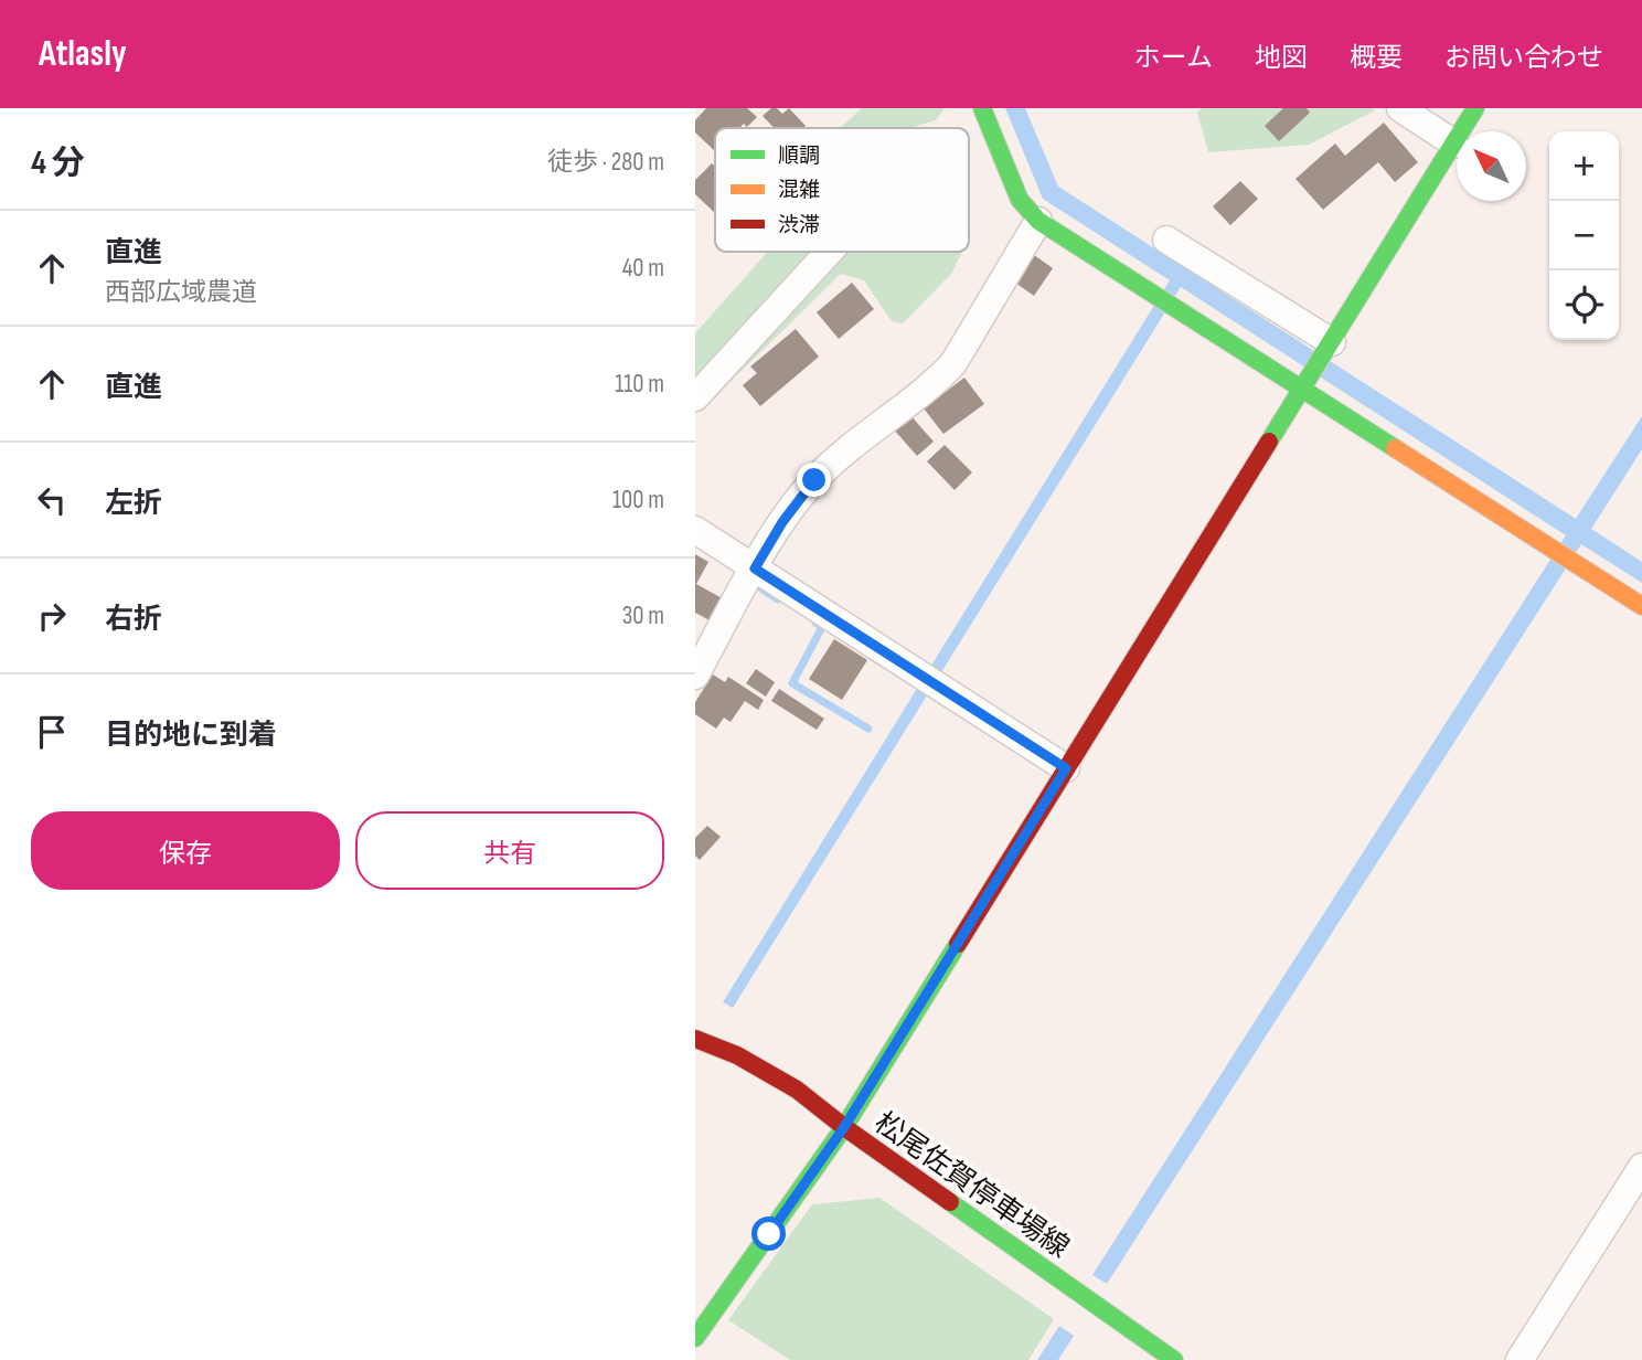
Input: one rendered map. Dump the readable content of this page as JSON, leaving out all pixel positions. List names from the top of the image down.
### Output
{
  "streets": {
    "street": ["松尾佐賀停車場線"]
  },
  "legend": ["順調", "混雑", "渋滞"],
  "north": "top left",
  "page": {
    "header": "Atlasly",
    "nav": [
      "ホーム",
      "地図",
      "概要",
      "お問い合わせ"
    ],
    "heading": ["4 分", "徒歩 · 280 m"],
    "map_buttons": ["+", "−"],
    "list": [
      ["直進", "西部広域農道", "40 m"],
      ["直進", "110 m"],
      ["左折", "100 m"],
      ["右折", "30 m"],
      "目的地に到着"
    ],
    "buttons": ["保存", "共有"]
  }
}
